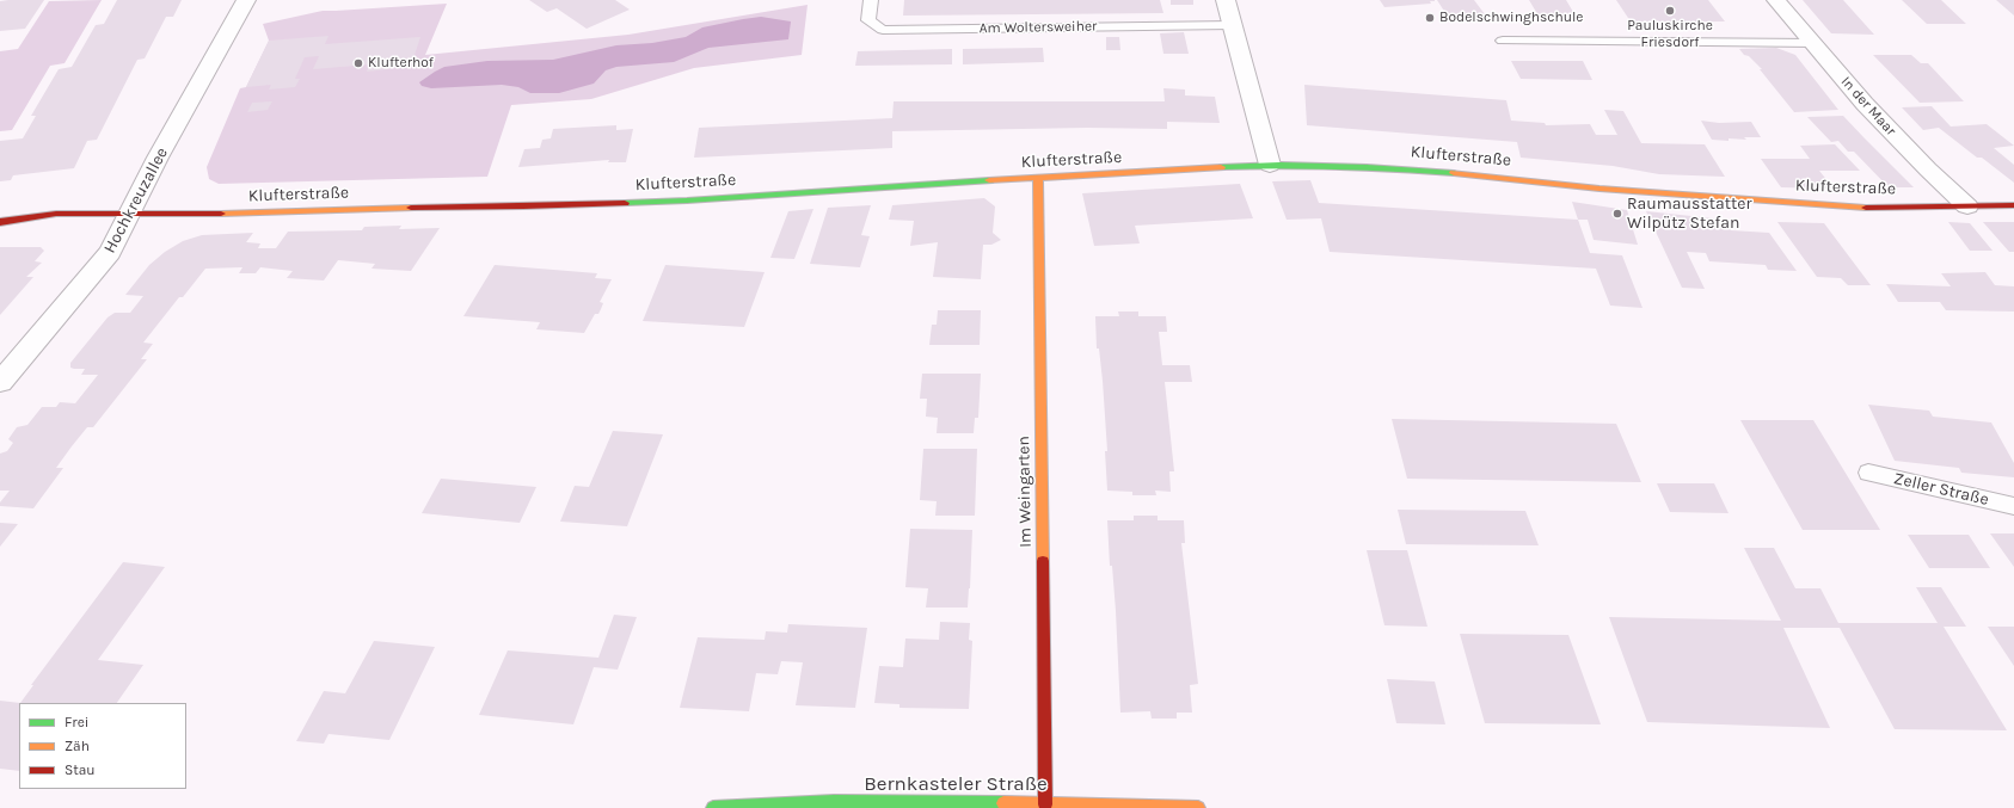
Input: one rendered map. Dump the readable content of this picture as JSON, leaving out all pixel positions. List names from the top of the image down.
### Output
{
  "streets": {
    "street": [
      "In der Maar",
      "Klufterstraße",
      "Hochkreuzallee",
      "Im Weingarten",
      "Bernkasteler Straße"
    ],
    "lane": ["Am Woltersweiher", "Zeller Straße"]
  },
  "crossings": [
    ["In der Maar", "Klufterstraße"],
    ["Klufterstraße", "Hochkreuzallee"],
    ["Klufterstraße", "Im Weingarten"],
    ["Im Weingarten", "Bernkasteler Straße"]
  ],
  "places": [
    "Pauluskirche Friesdorf",
    "Bodelschwinghschule",
    "Klufterhof",
    "Raumausstatter Wilpütz Stefan"
  ],
  "legend": ["Frei", "Zäh", "Stau"]
}
